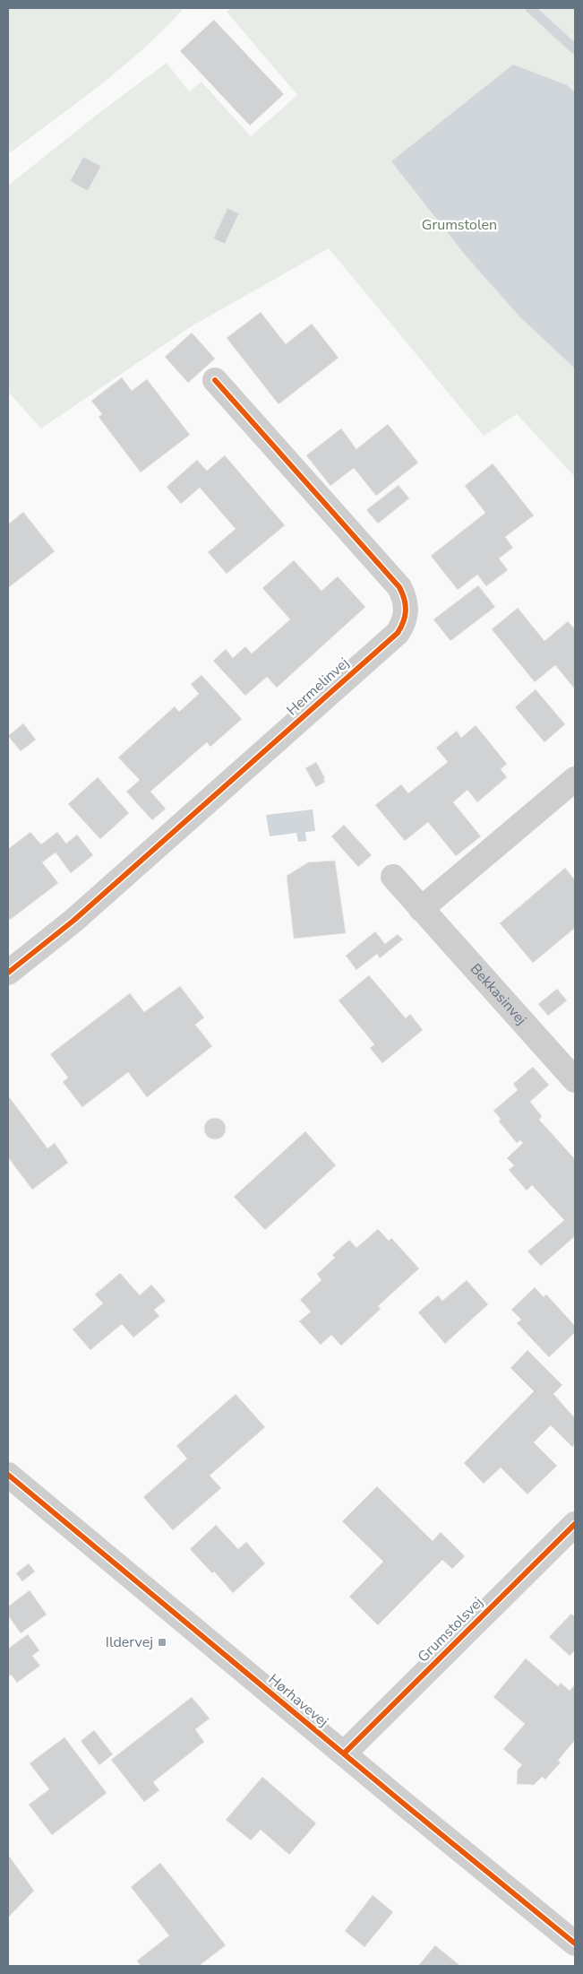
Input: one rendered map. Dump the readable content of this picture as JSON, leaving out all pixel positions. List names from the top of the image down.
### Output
{
  "streets": {
    "street": [
      "Hermelinvej",
      "Bekkasinvej",
      "Grumstolsvej",
      "Hørhavevej"
    ]
  },
  "crossings": [
    ["Grumstolsvej", "Hørhavevej"]
  ],
  "parks": ["Grumstolen"],
  "places": {
    "transit": ["Ildervej"]
  }
}
